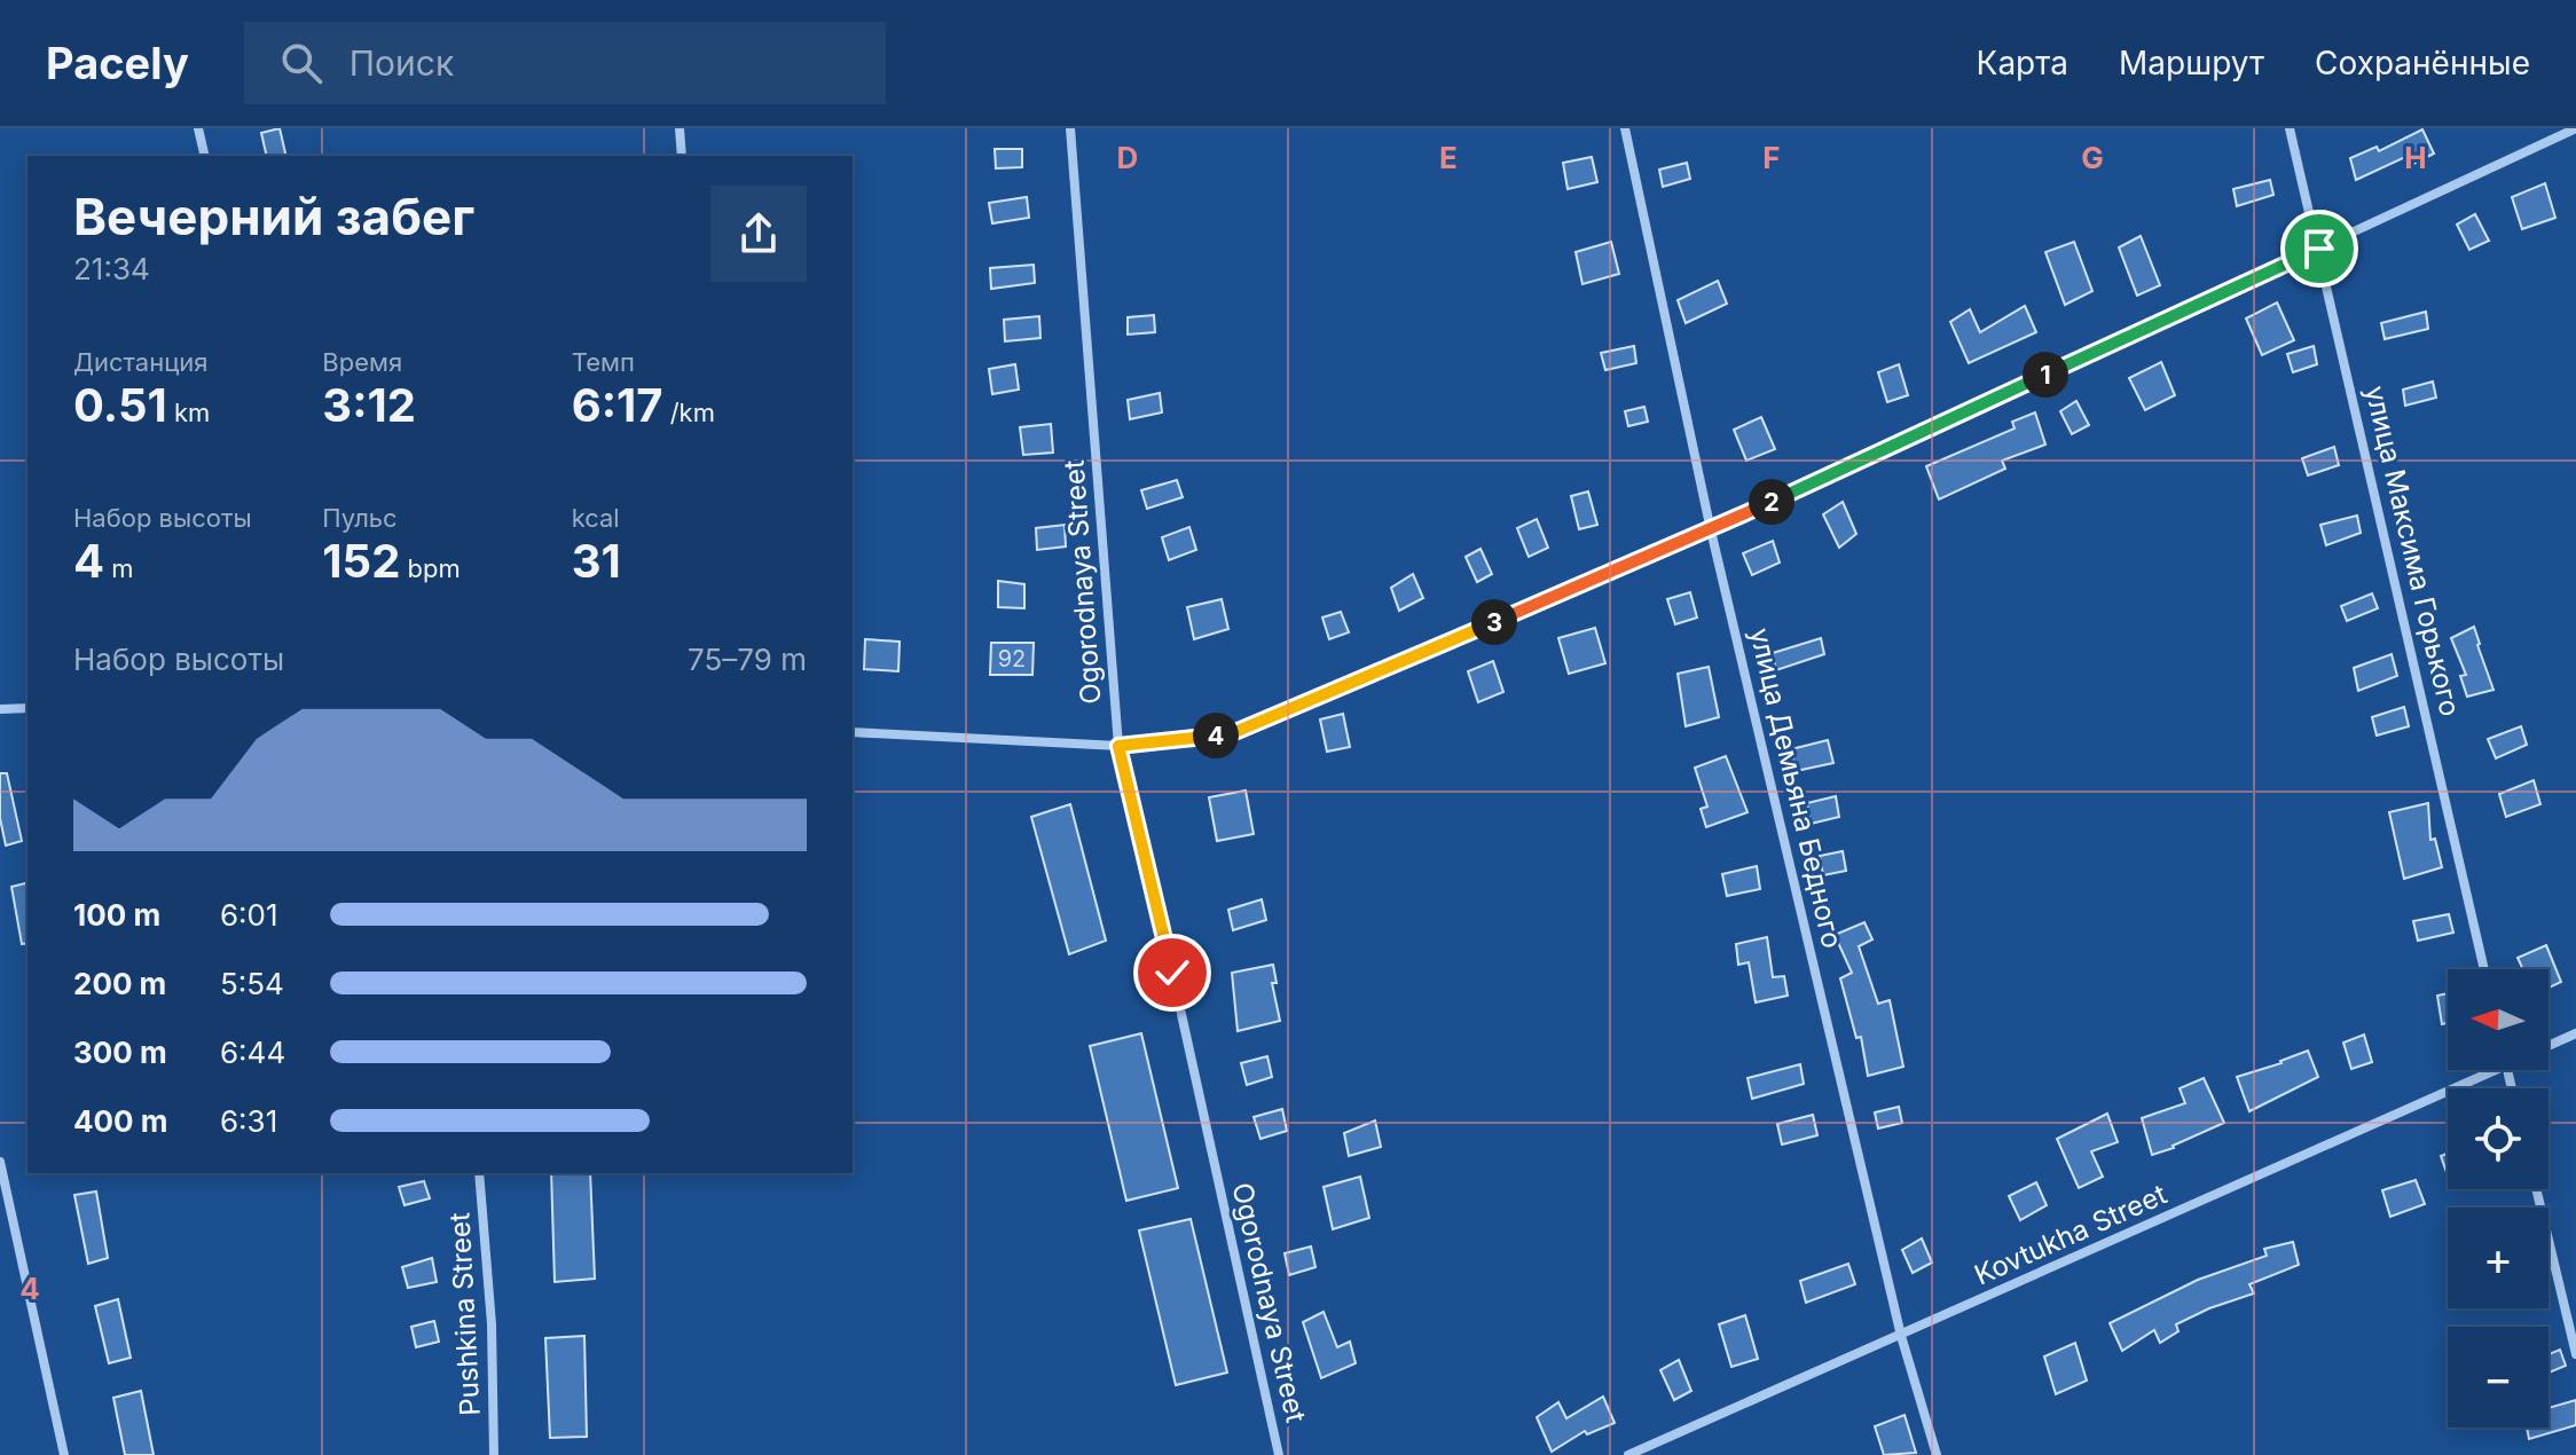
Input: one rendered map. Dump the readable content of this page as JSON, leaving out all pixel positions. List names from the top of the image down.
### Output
{
  "streets": {
    "street": [
      "улица Максима Горького",
      "Ogorodnaya Street",
      "улица Демьяна Бедного",
      "Kovtukha Street",
      "Pushkina Street"
    ]
  },
  "crossings": [
    ["улица Демьяна Бедного", "Kovtukha Street"]
  ],
  "house_numbers": ["92"],
  "north": "left",
  "page": {
    "header": "Pacely",
    "search": "Поиск",
    "nav": ["Карта", "Маршрут", "Сохранённые"],
    "heading": ["Вечерний забег", "21:34"],
    "stats": [
      ["Дистанция", "0.51 km"],
      ["Время", "3:12"],
      ["Темп", "6:17 /km"],
      ["Набор высоты", "4 m"],
      ["Пульс", "152 bpm"],
      ["kcal", "31"]
    ],
    "pins": [
      "1",
      "2",
      "3",
      "4"
    ],
    "chart": ["Набор высоты", "75–79 m"],
    "list": [
      {
        "name": "100 m",
        "note": "6:01"
      },
      {
        "name": "200 m",
        "note": "5:54"
      },
      {
        "name": "300 m",
        "note": "6:44"
      },
      {
        "name": "400 m",
        "note": "6:31"
      }
    ],
    "map_buttons": ["+", "−"]
  },
  "grid": {
    "columns": [
      "D",
      "E",
      "F",
      "G",
      "H"
    ],
    "rows": ["4"]
  }
}
